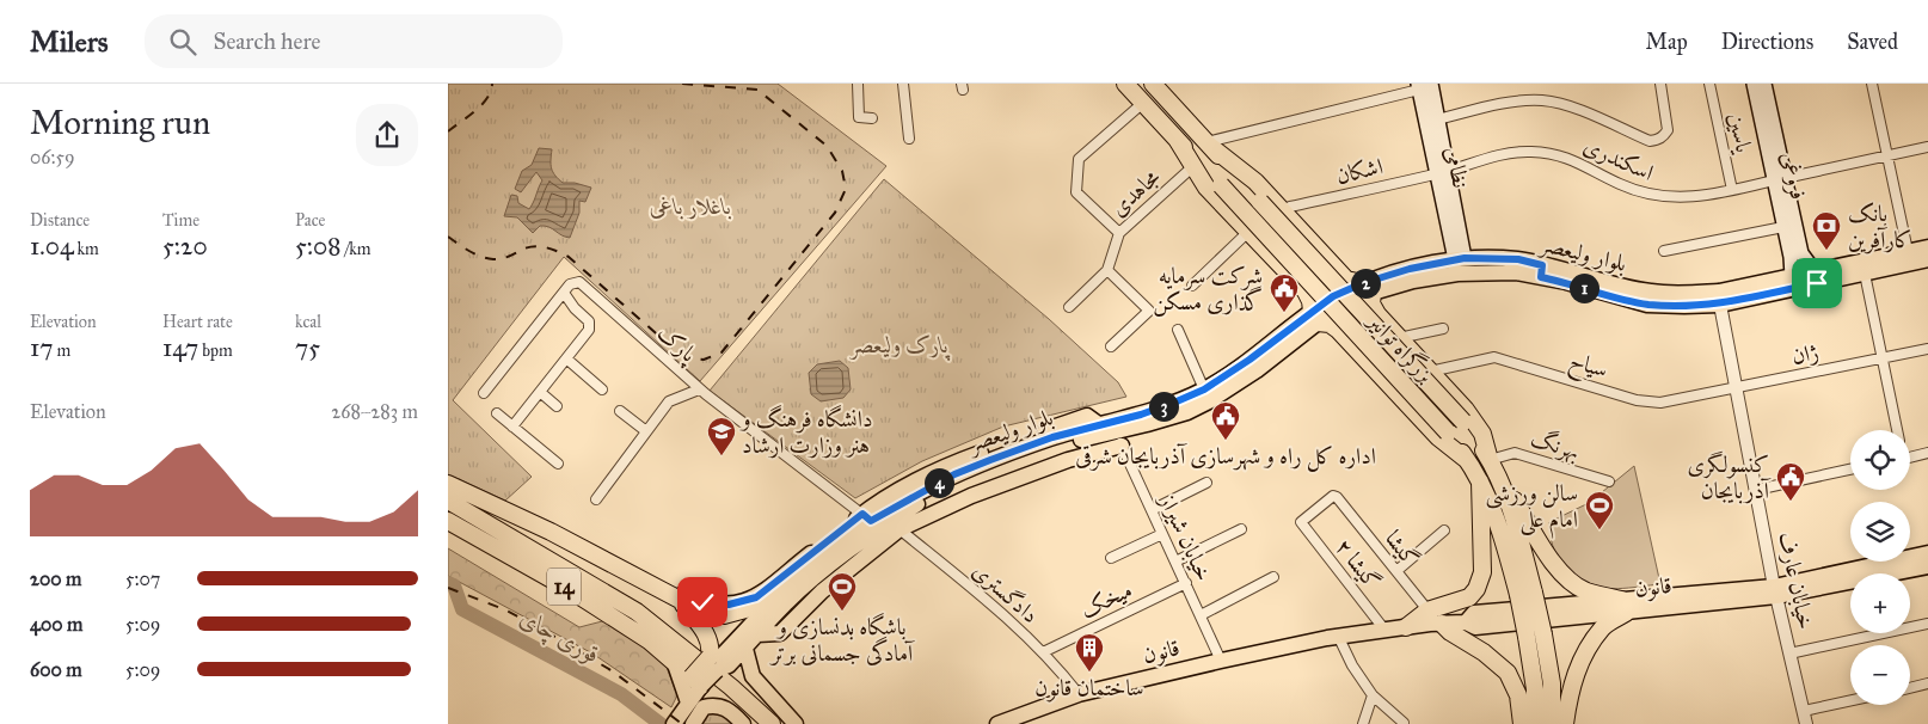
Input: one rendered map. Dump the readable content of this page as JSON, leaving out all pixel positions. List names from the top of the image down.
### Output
{
  "streets": {
    "highway": ["بزرگراه توانیر", "14"],
    "main road": [
      "نظامی",
      "فروغى",
      "بلوار ولیعصر",
      "قانون"
    ],
    "street": [
      "یاسین",
      "اسکندری",
      "اشکان",
      "مجاهدی",
      "پارک",
      "ژان",
      "سیاح",
      "بهرنگ",
      "خیابان شیراز",
      "گیشا",
      "گیشا ۲",
      "خیابان عارف",
      "دادگستری",
      "میخک"
    ]
  },
  "crossings": [
    ["یاسین", "اسکندری"],
    ["اسکندری", "نظامی"],
    ["اسکندری", "اشکان"],
    ["اسکندری", "فروغى"],
    ["نظامی", "اشکان"],
    ["نظامی", "بلوار ولیعصر"],
    ["فروغى", "بلوار ولیعصر"],
    ["بلوار ولیعصر", "پارک"],
    ["بلوار ولیعصر", "خیابان شیراز"],
    ["بلوار ولیعصر", "خیابان عارف"],
    ["بزرگراه توانیر", "بهرنگ"],
    ["ژان", "سیاح"],
    ["ژان", "خیابان عارف"],
    ["سیاح", "خیابان عارف"],
    ["خیابان شیراز", "قانون"],
    ["خیابان شیراز", "میخک"],
    ["گیشا", "گیشا ۲"],
    ["گیشا", "قانون"],
    ["گیشا ۲", "قانون"],
    ["خیابان عارف", "قانون"],
    ["قانون", "دادگستری"],
    ["دادگستری", "میخک"]
  ],
  "water": ["قوری چای"],
  "parks": ["باغلار باغی", "پارک ولیعصر"],
  "places": {
    "bank": ["بانک کارآفرین"],
    "public building": ["شرکت سرمایه گذاری مسکن", "اداره کل راه و شهرسازی آذربایجان شرقی", "کنسولگری آذربایجان"],
    "school or university": ["دانشگاه فرهنگ و هنر وزارت ارشاد"],
    "sports": ["سالن ورزشی امام علی", "باشگاه بدنسازی و آمادگی جسمانی برتر"],
    "building": ["ساختمان قانون"]
  },
  "page": {
    "header": "Milers",
    "search": "Search here",
    "nav": ["Map", "Directions", "Saved"],
    "heading": ["Morning run", "06:59"],
    "stats": [
      ["Distance", "1.04 km"],
      ["Time", "5:20"],
      ["Pace", "5:08 /km"],
      ["Elevation", "17 m"],
      ["Heart rate", "147 bpm"],
      ["kcal", "75"]
    ],
    "pins": [
      "2",
      "1",
      "3",
      "4"
    ],
    "chart": ["Elevation", "268–283 m"],
    "map_buttons": ["+", "−"],
    "list": [
      {
        "name": "200 m",
        "note": "5:07"
      },
      {
        "name": "400 m",
        "note": "5:09"
      },
      {
        "name": "600 m",
        "note": "5:09"
      }
    ]
  }
}
